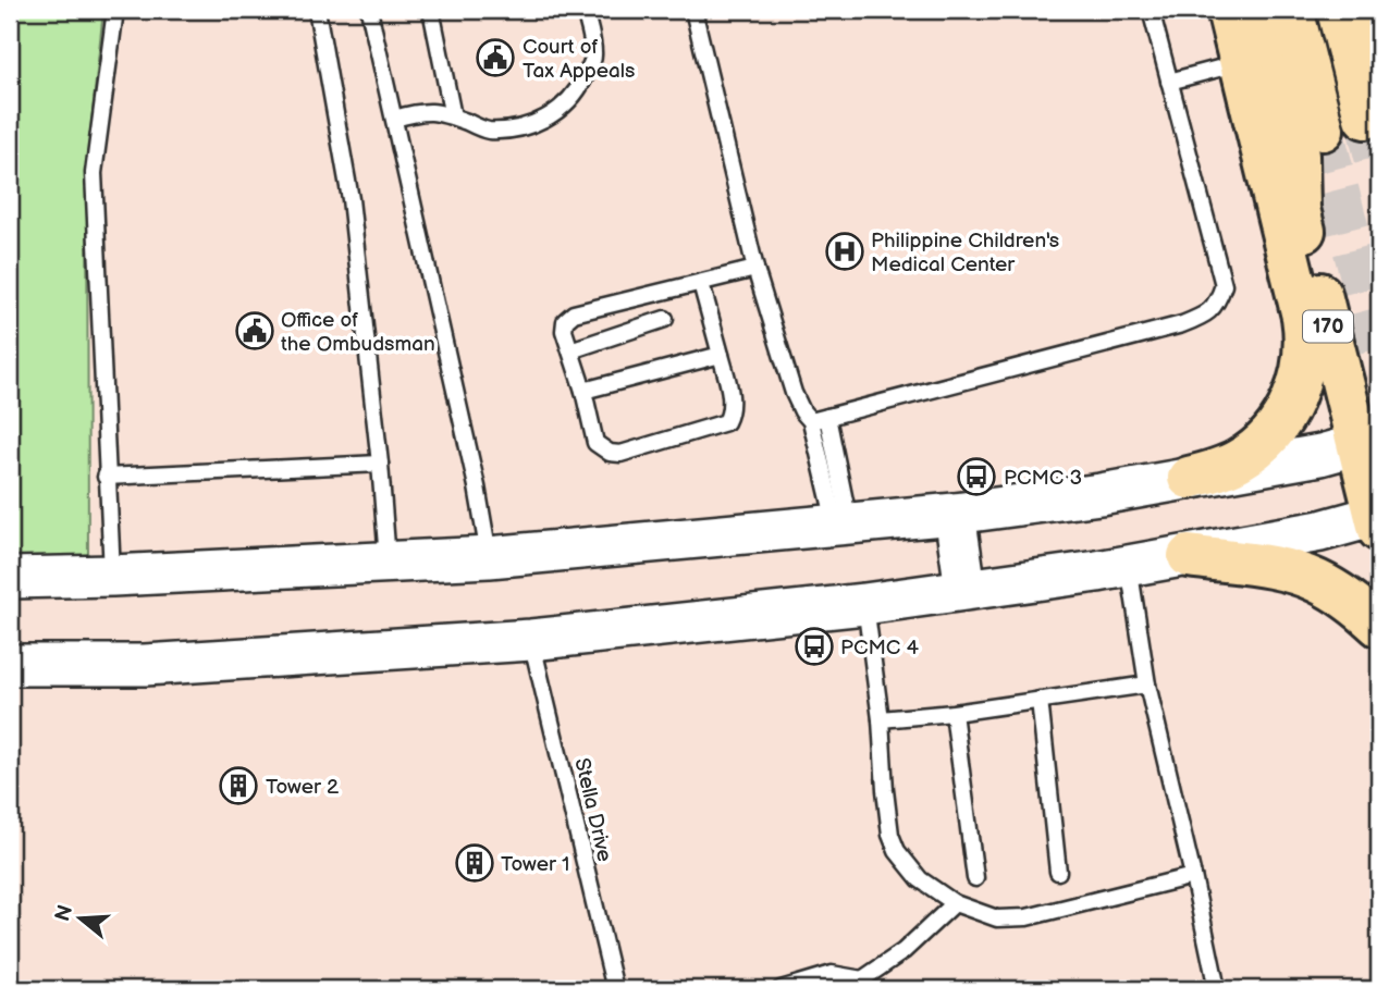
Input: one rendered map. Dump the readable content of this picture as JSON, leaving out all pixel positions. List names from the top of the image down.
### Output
{
  "streets": {
    "main road": ["170"],
    "lane": ["Stella Drive"]
  },
  "places": {
    "public building": ["Court of Tax Appeals", "Office of the Ombudsman"],
    "hospital": ["Philippine Children's Medical Center"],
    "bus stop": ["PCMC 3", "PCMC 4"],
    "building": ["Tower 2", "Tower 1"]
  },
  "north": "left"
}
